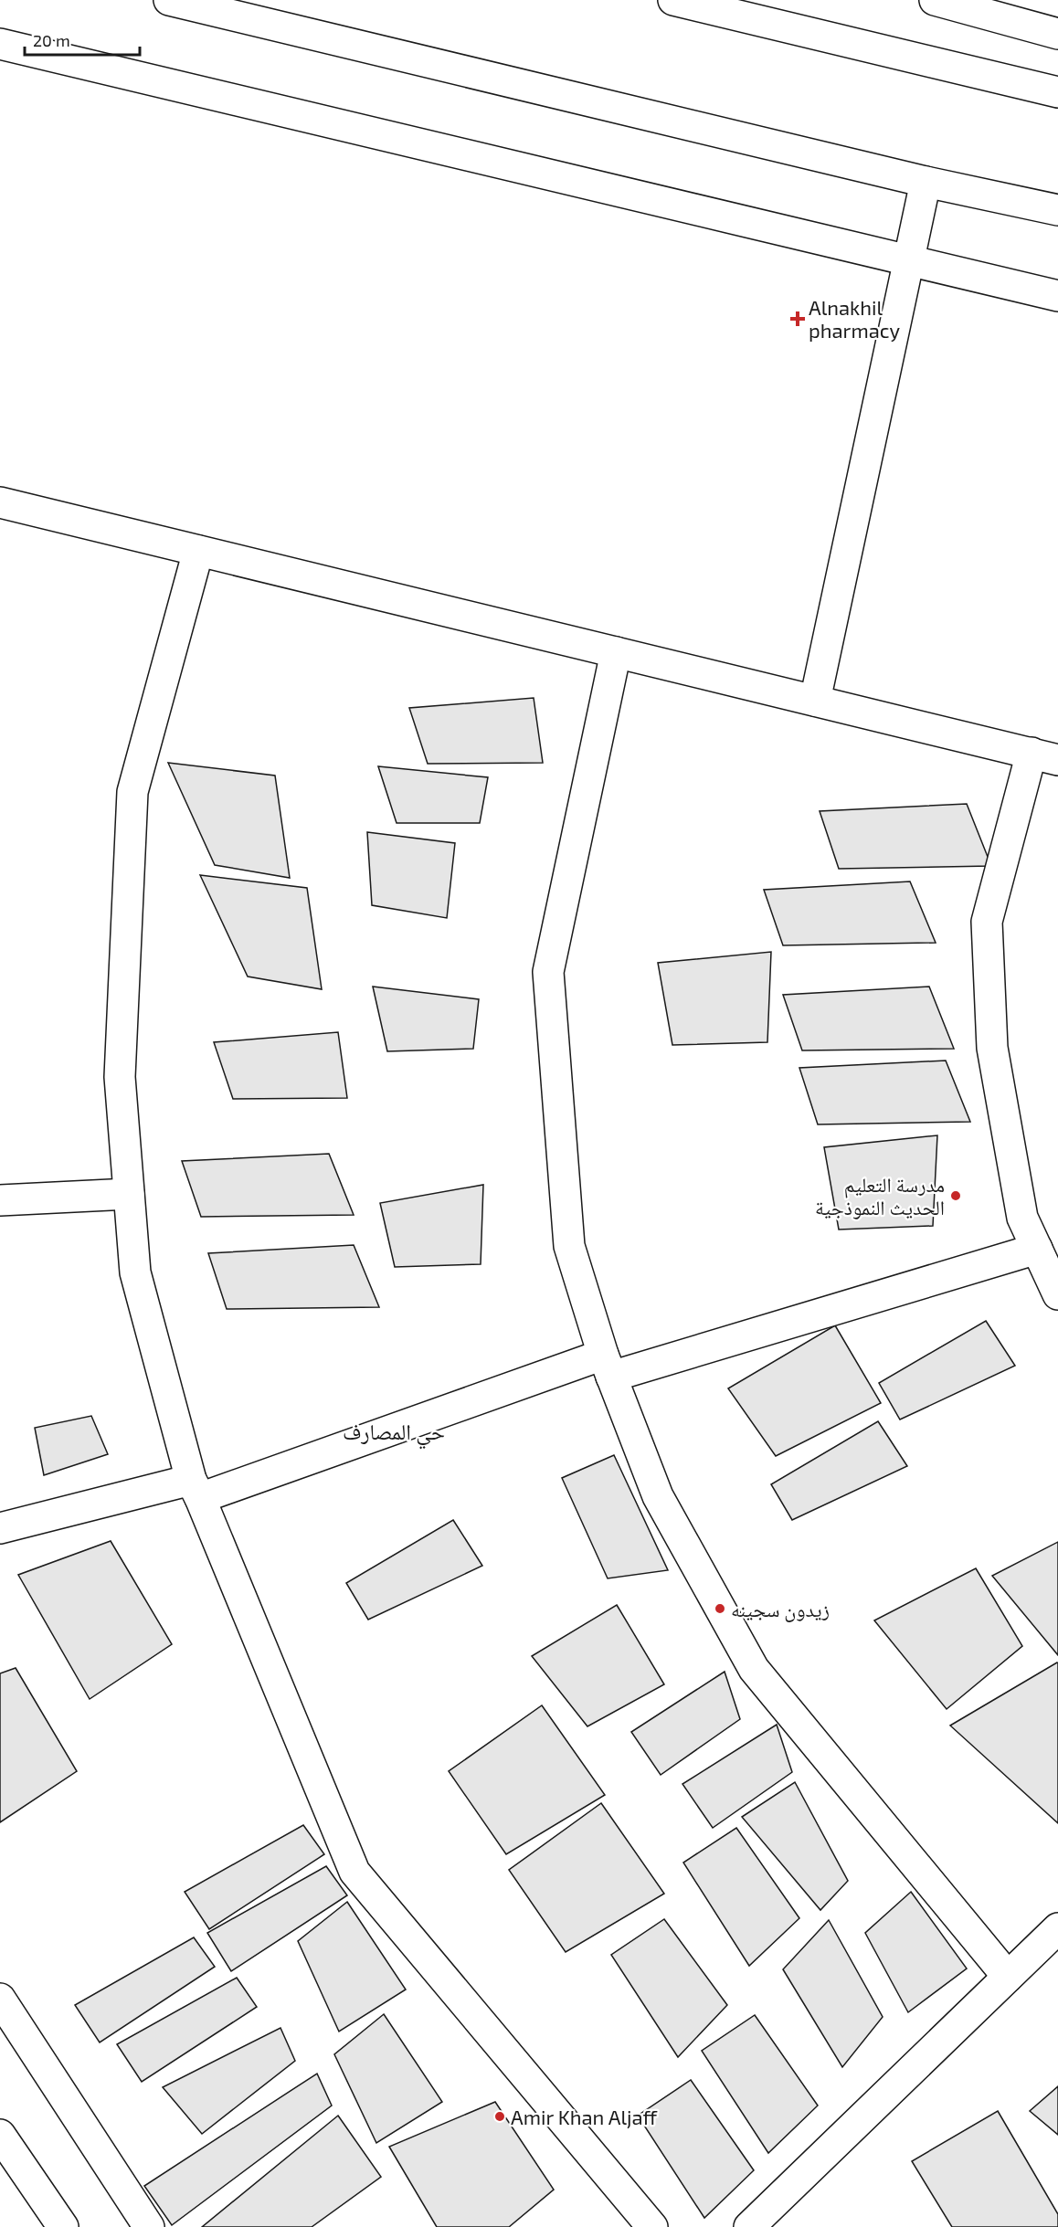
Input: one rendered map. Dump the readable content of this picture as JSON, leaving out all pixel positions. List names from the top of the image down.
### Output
{
  "districts": ["حي المصارف"],
  "places": {
    "health": ["Alnakhil pharmacy"],
    "other": ["مدرسة التعليم الحديث النموذجية", "زيدون سجينه", "Amir Khan Aljaff"]
  },
  "scale_bar": "20 m"
}
